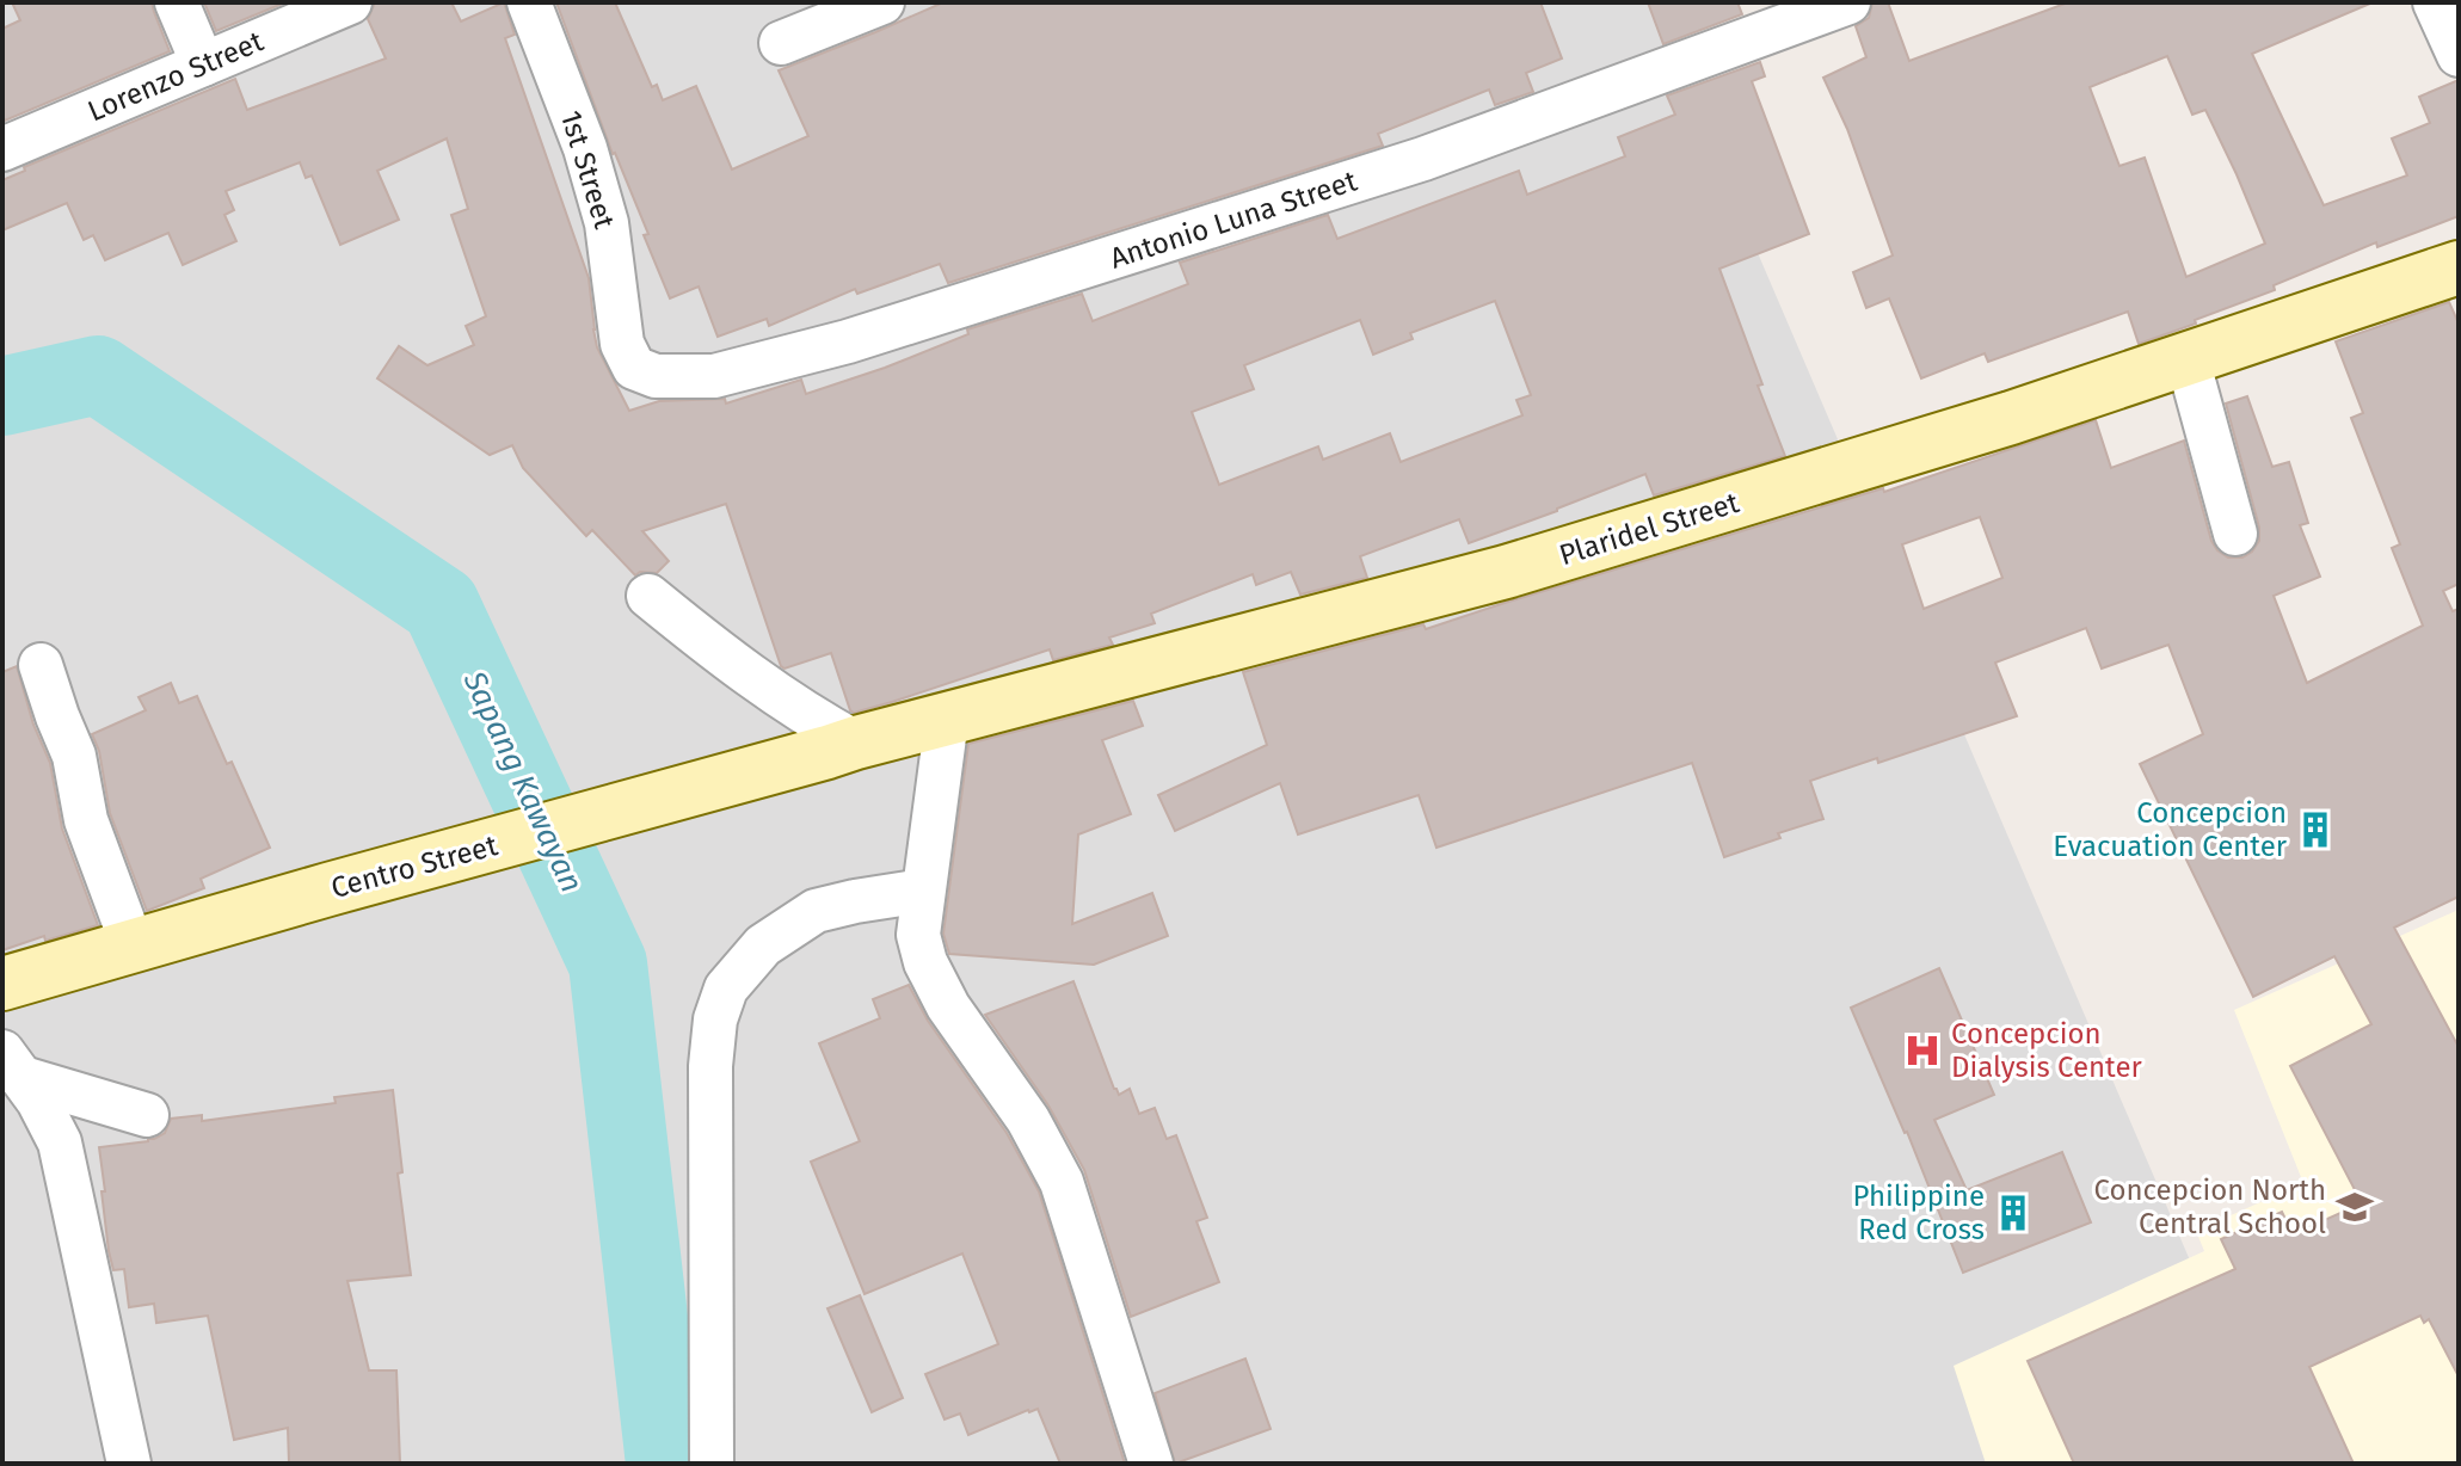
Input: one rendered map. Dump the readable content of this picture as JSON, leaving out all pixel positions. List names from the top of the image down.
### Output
{
  "streets": {
    "street": [
      "Lorenzo Street",
      "1st Street",
      "Antonio Luna Street",
      "Plaridel Street",
      "Centro Street"
    ]
  },
  "crossings": [
    ["1st Street", "Antonio Luna Street"],
    ["Plaridel Street", "Centro Street"]
  ],
  "water": ["Sapang Kawayan"],
  "places": {
    "building": ["Concepcion Evacuation Center", "Philippine Red Cross"],
    "hospital": ["Concepcion Dialysis Center"],
    "school or university": ["Concepcion North Central School"]
  }
}
